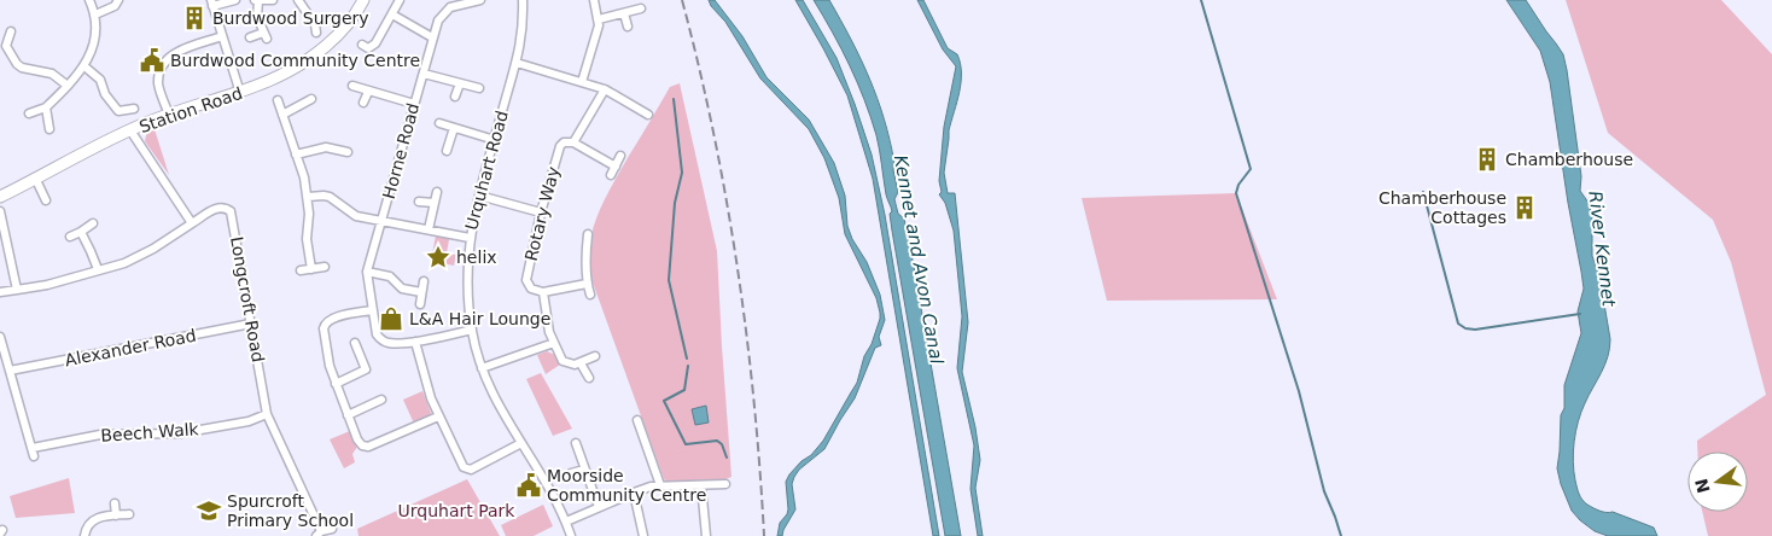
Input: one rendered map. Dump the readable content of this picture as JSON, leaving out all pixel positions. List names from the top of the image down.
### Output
{
  "streets": {
    "street": [
      "Station Road",
      "Horne Road",
      "Urquhart Road",
      "Rotary Way",
      "Longcroft Road",
      "Alexander Road",
      "Beech Walk"
    ]
  },
  "crossings": [
    ["Longcroft Road", "Alexander Road"],
    ["Longcroft Road", "Beech Walk"],
    ["Alexander Road", "Beech Walk"]
  ],
  "water": ["River Kennet", "Kennet and Avon Canal"],
  "parks": ["Urquhart Park"],
  "places": {
    "building": ["Burdwood Surgery", "Chamberhouse", "Chamberhouse Cottages"],
    "public building": ["Burdwood Community Centre", "Moorside Community Centre"],
    "place": ["helix"],
    "shop": ["L&A Hair Lounge"],
    "school or university": ["Spurcroft Primary School"]
  },
  "north": "left"
}
